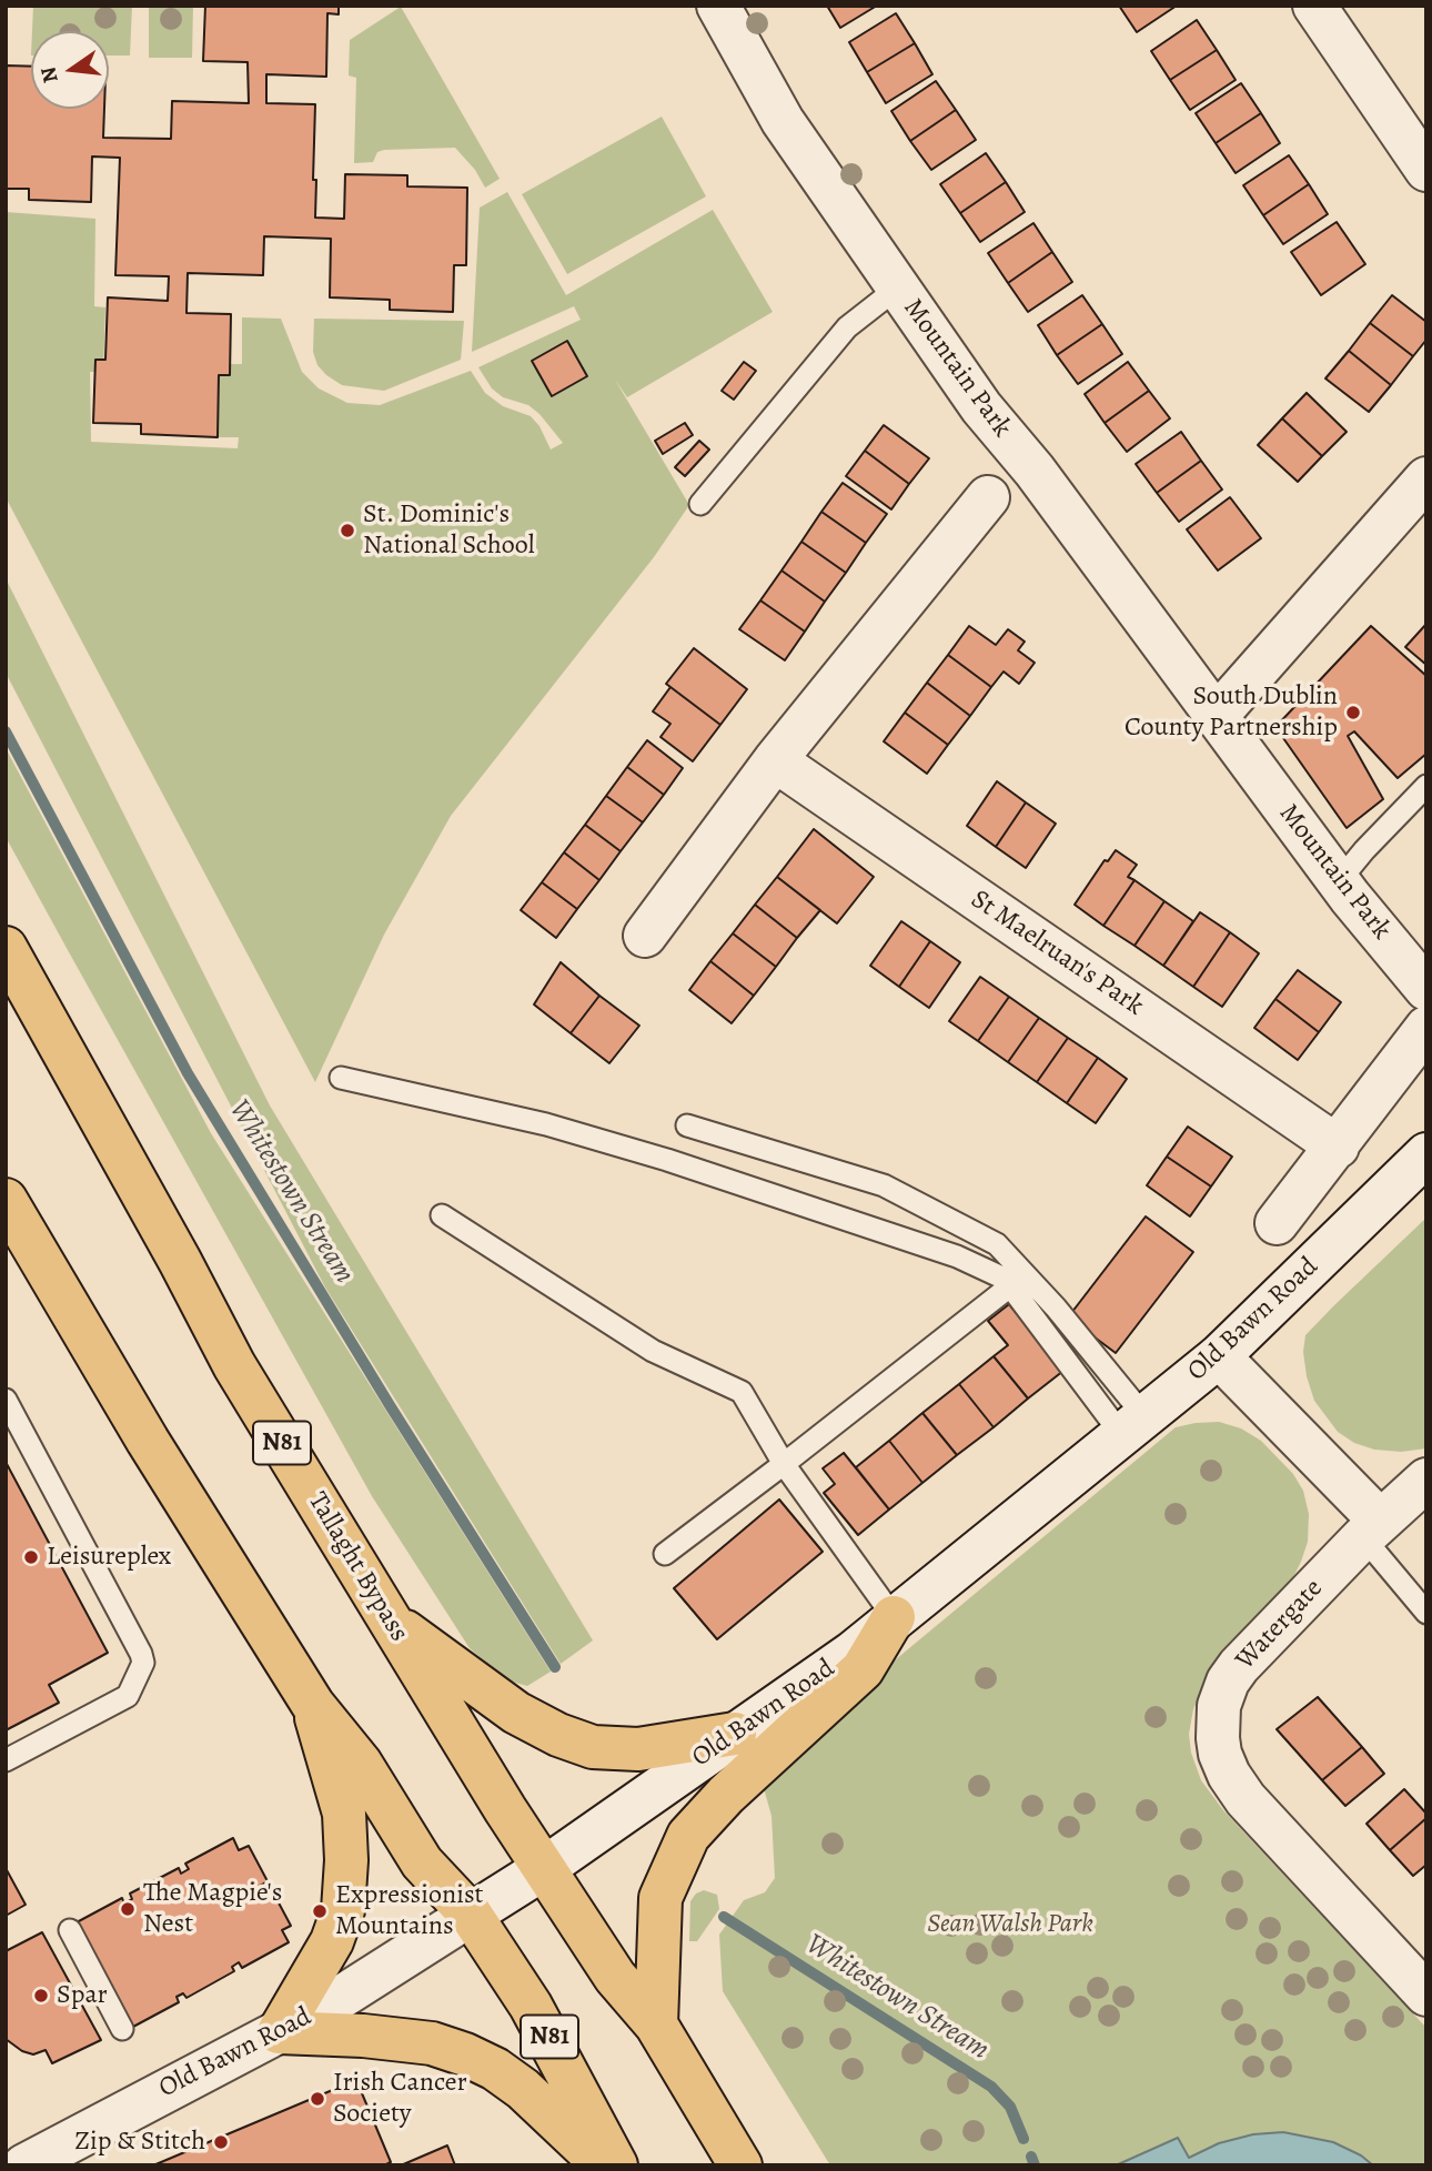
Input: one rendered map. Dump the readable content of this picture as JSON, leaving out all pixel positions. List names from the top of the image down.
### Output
{
  "streets": {
    "main road": ["N81", "Tallaght Bypass"],
    "street": [
      "Mountain Park",
      "St Maelruan's Park",
      "Old Bawn Road",
      "Watergate"
    ]
  },
  "crossings": [
    ["Old Bawn Road", "N81"],
    ["Old Bawn Road", "Tallaght Bypass"]
  ],
  "water": ["Whitestown Stream"],
  "parks": ["Sean Walsh Park"],
  "places": [
    "St. Dominic's National School",
    "South Dublin County Partnership",
    "Leisureplex",
    "The Magpie's Nest",
    "Expressionist Mountains",
    "Spar",
    "Irish Cancer Society",
    "Zip & Stitch"
  ],
  "north": "left"
}
